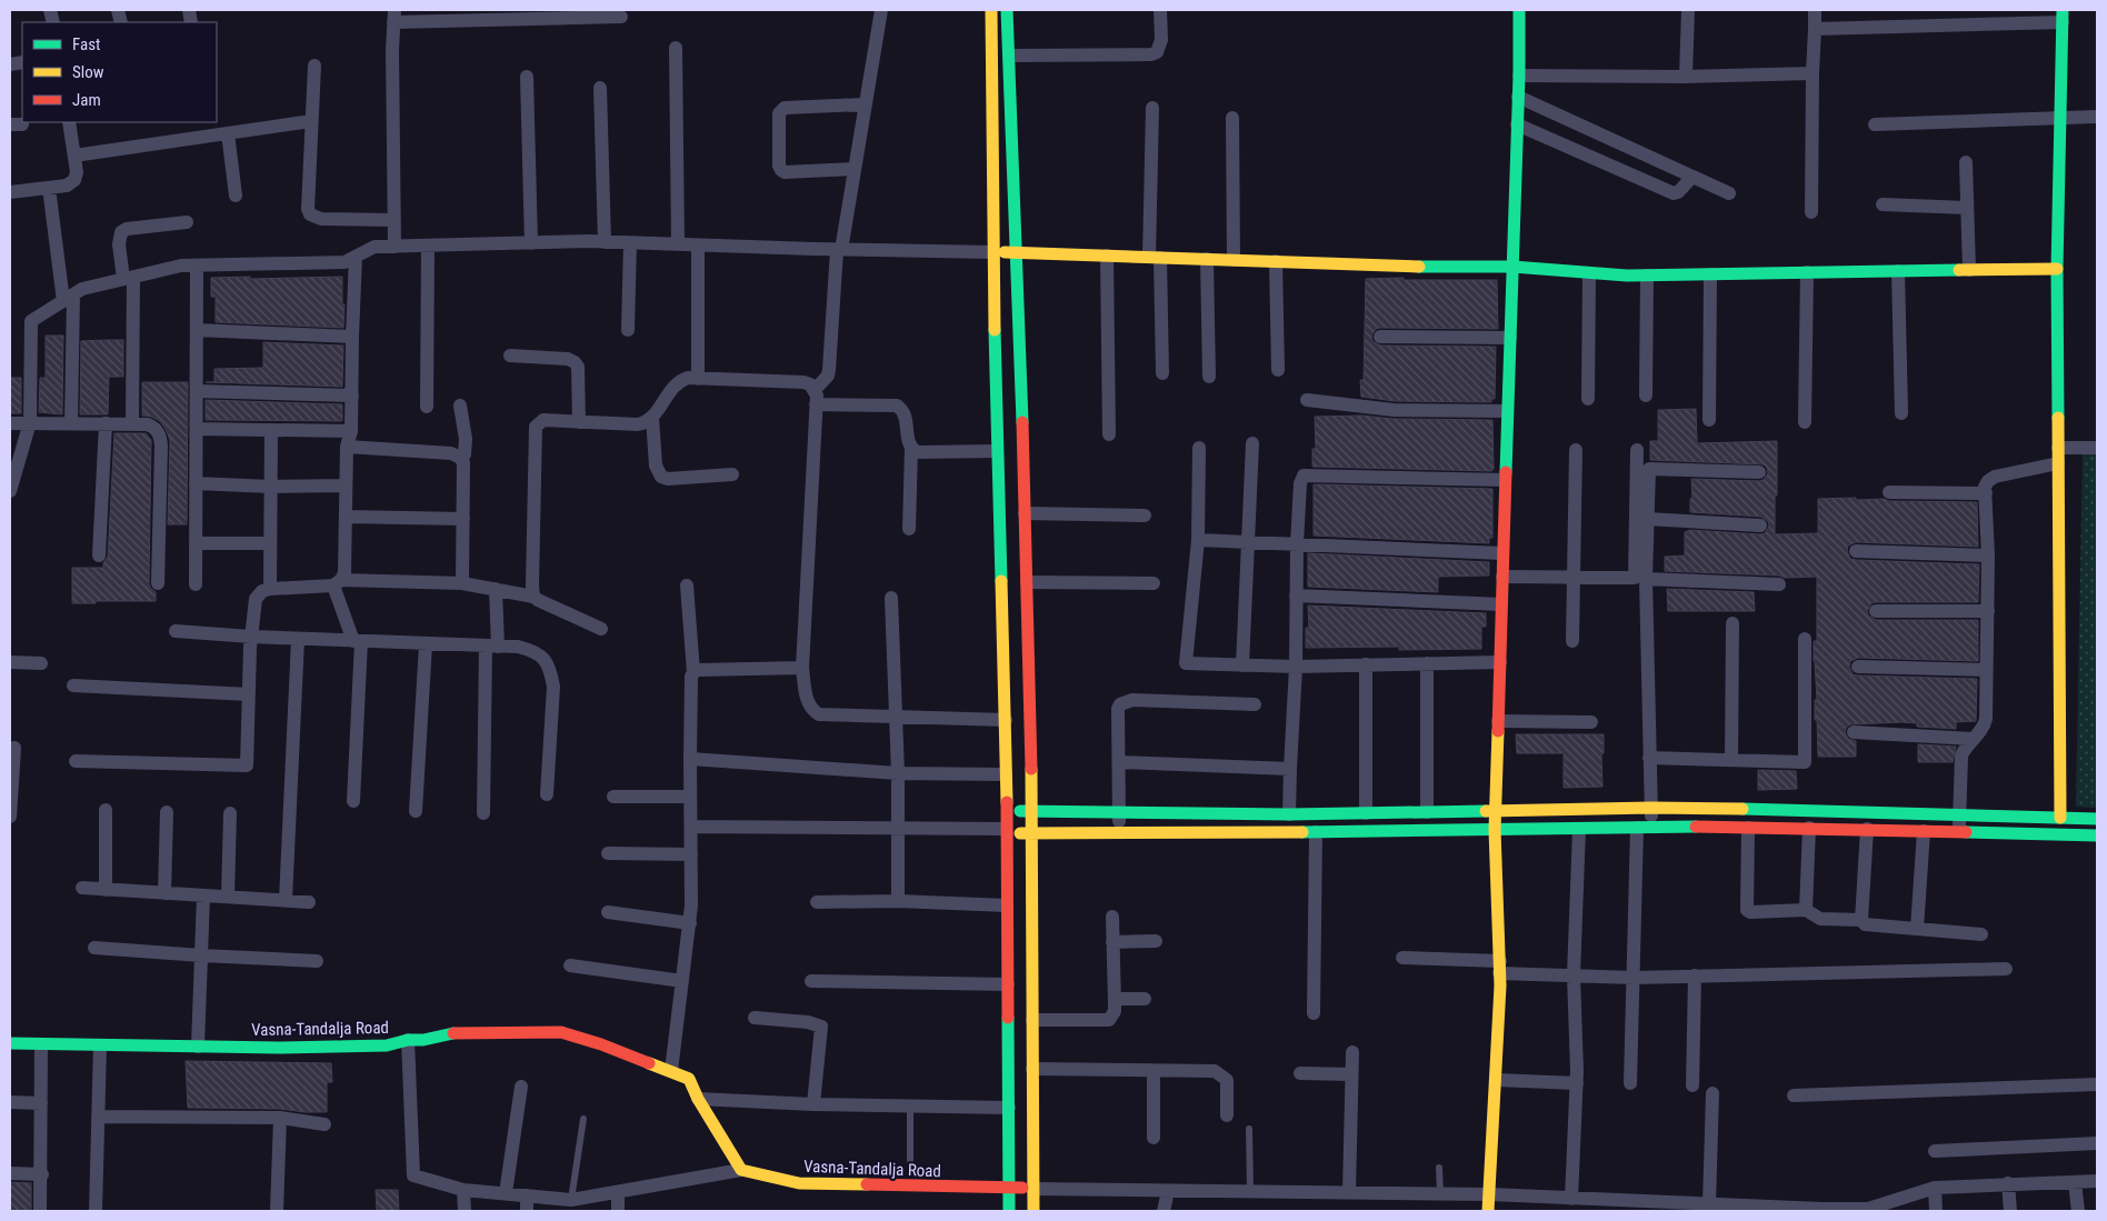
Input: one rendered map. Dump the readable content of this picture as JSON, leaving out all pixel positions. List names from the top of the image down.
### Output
{
  "streets": {
    "street": ["Vasna-Tandalja Road"]
  },
  "legend": ["Fast", "Slow", "Jam"]
}
